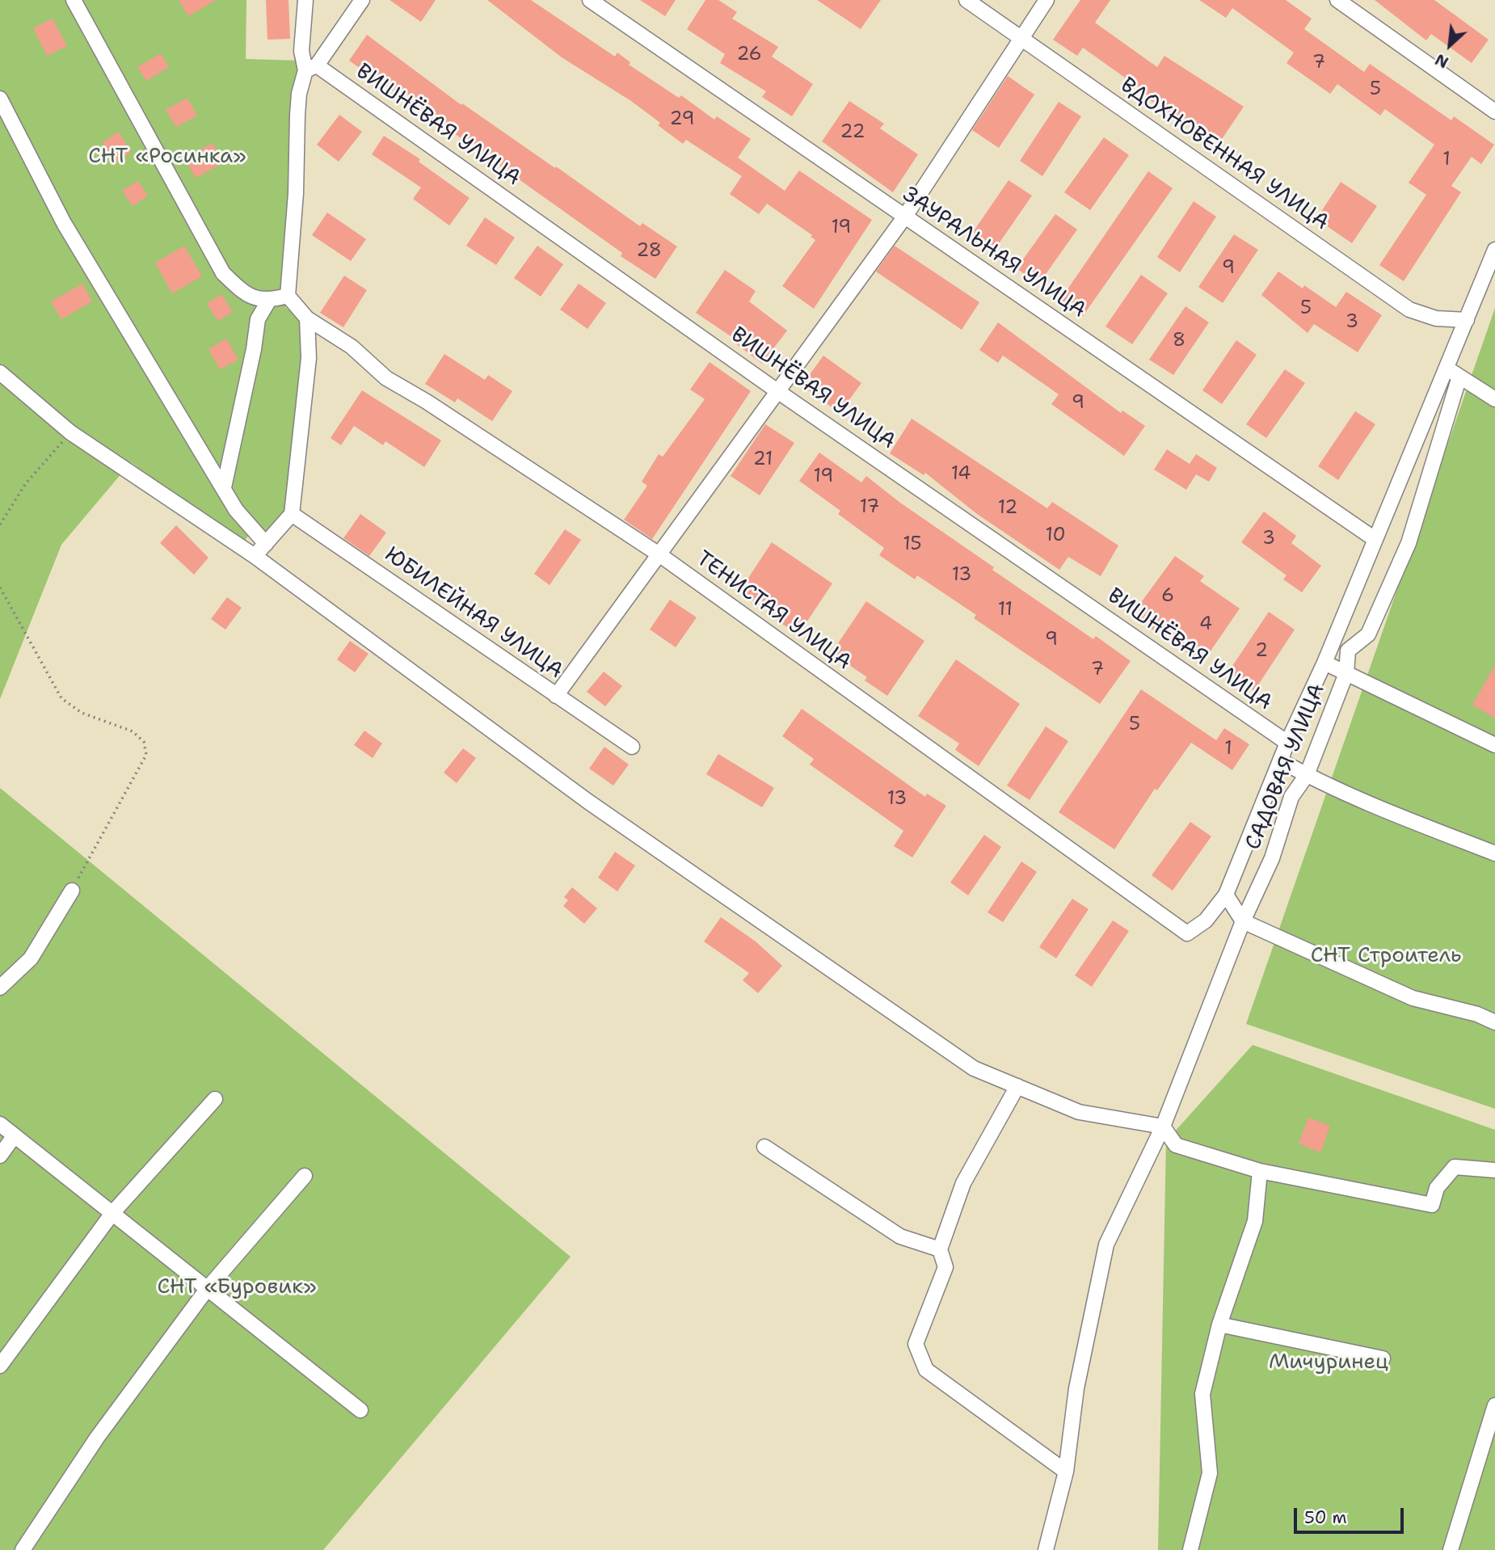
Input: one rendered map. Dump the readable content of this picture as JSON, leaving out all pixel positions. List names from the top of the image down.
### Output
{
  "streets": {
    "street": [
      "ВИШНЁВАЯ УЛИЦА",
      "ВДОХНОВЕННАЯ УЛИЦА",
      "ЗАУРАЛЬНАЯ УЛИЦА",
      "ТЕНИСТАЯ УЛИЦА",
      "ЮБИЛЕЙНАЯ УЛИЦА",
      "САДОВАЯ УЛИЦА"
    ]
  },
  "parks": [
    "СНТ «Росинка»",
    "СНТ Строитель",
    "СНТ «Буровик»",
    "Мичуринец"
  ],
  "house_numbers": [
    "26",
    "7",
    "5",
    "29",
    "22",
    "1",
    "19",
    "28",
    "9",
    "5",
    "3",
    "8",
    "9",
    "21",
    "14",
    "19",
    "17",
    "12",
    "10",
    "3",
    "15",
    "13",
    "6",
    "11",
    "4",
    "9",
    "2",
    "7",
    "5",
    "1",
    "13"
  ],
  "scale_bar": "50 m",
  "north": "bottom left"
}
